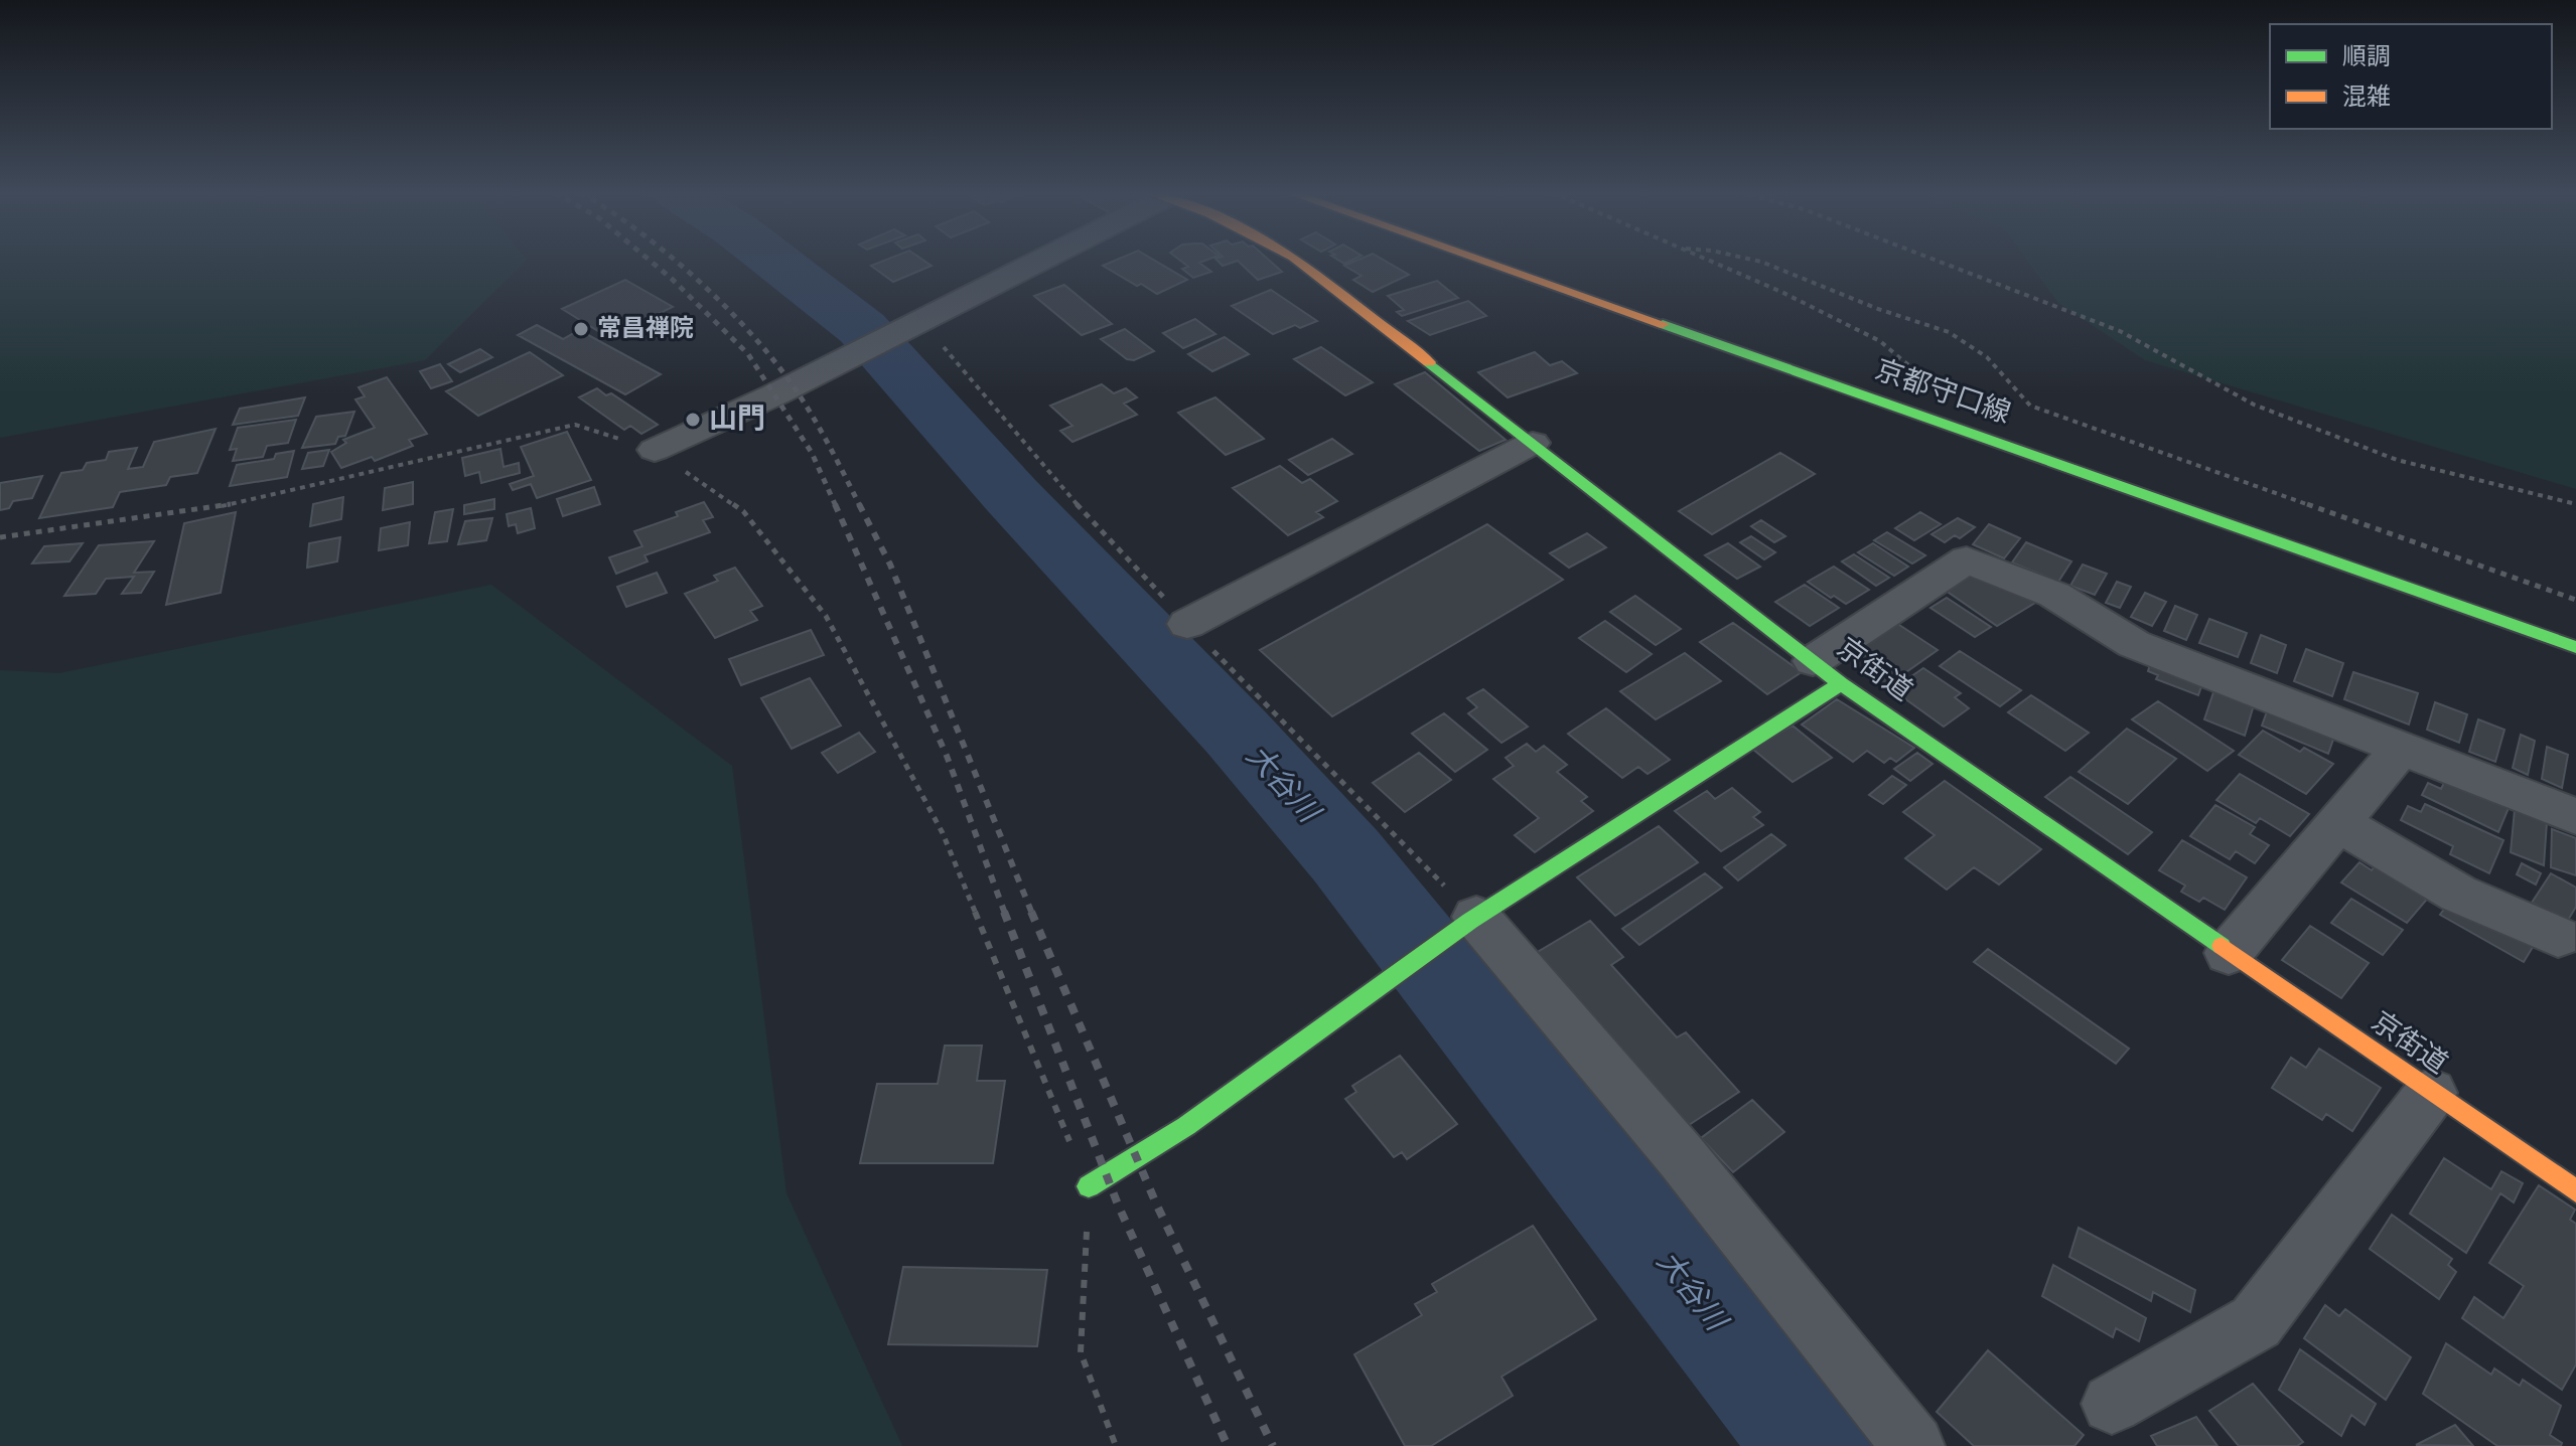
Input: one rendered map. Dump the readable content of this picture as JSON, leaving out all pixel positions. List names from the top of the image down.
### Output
{
  "streets": {
    "street": ["京都守口線", "京街道"]
  },
  "water": ["大谷川"],
  "places": ["常昌禅院", "山門"],
  "legend": ["順調", "混雑"]
}
